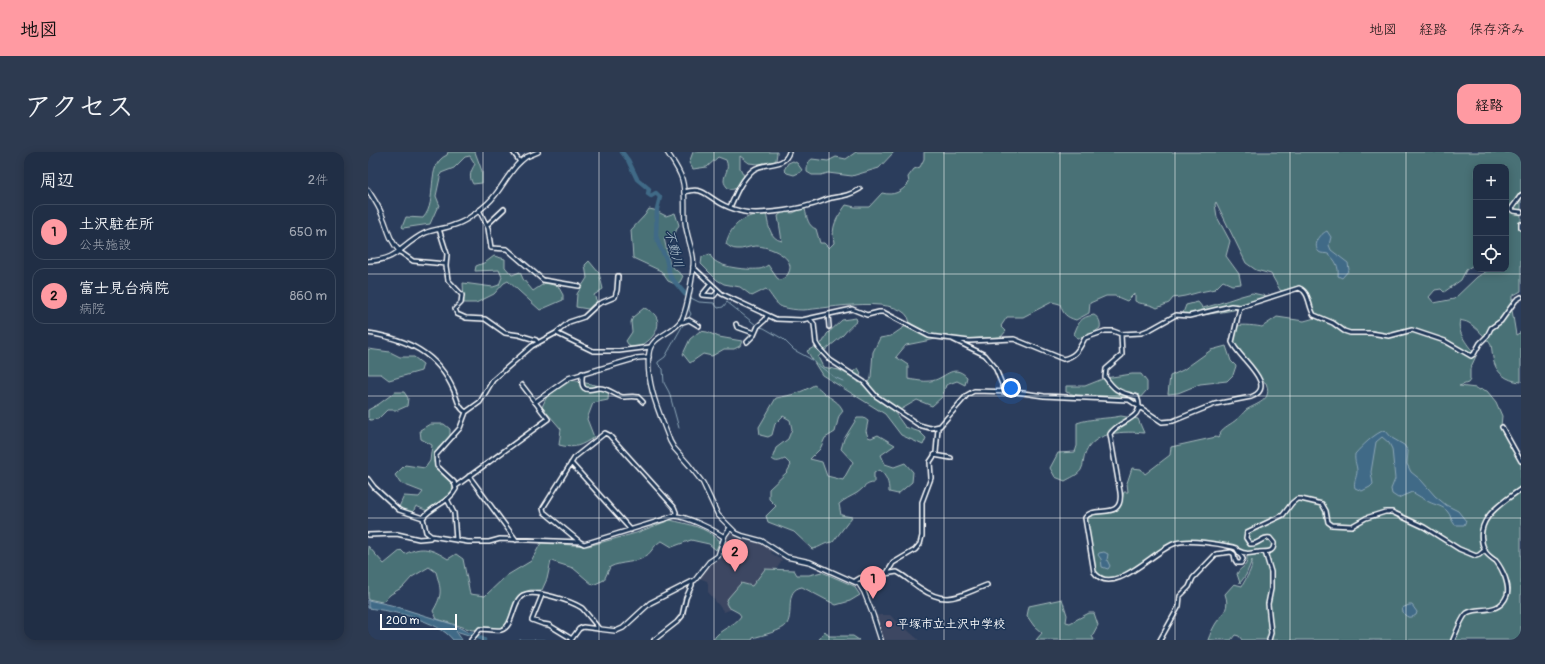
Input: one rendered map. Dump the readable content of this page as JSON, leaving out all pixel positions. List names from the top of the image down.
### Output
{
  "water": ["不動川"],
  "places": ["平塚市立土沢中学校"],
  "scale_bar": "200 m",
  "page": {
    "header": "地図",
    "nav": ["地図", "経路", "保存済み"],
    "title": "アクセス",
    "buttons": "経路",
    "heading": ["周辺", "2件"],
    "map_buttons": ["+", "−"],
    "list": [
      {
        "mark": "1",
        "name": "土沢駐在所",
        "note": "公共施設",
        "value": "650 m"
      },
      {
        "mark": "2",
        "name": "富士見台病院",
        "note": "病院",
        "value": "860 m"
      }
    ],
    "pins": ["2", "1"],
    "scale": "200 m"
  }
}
